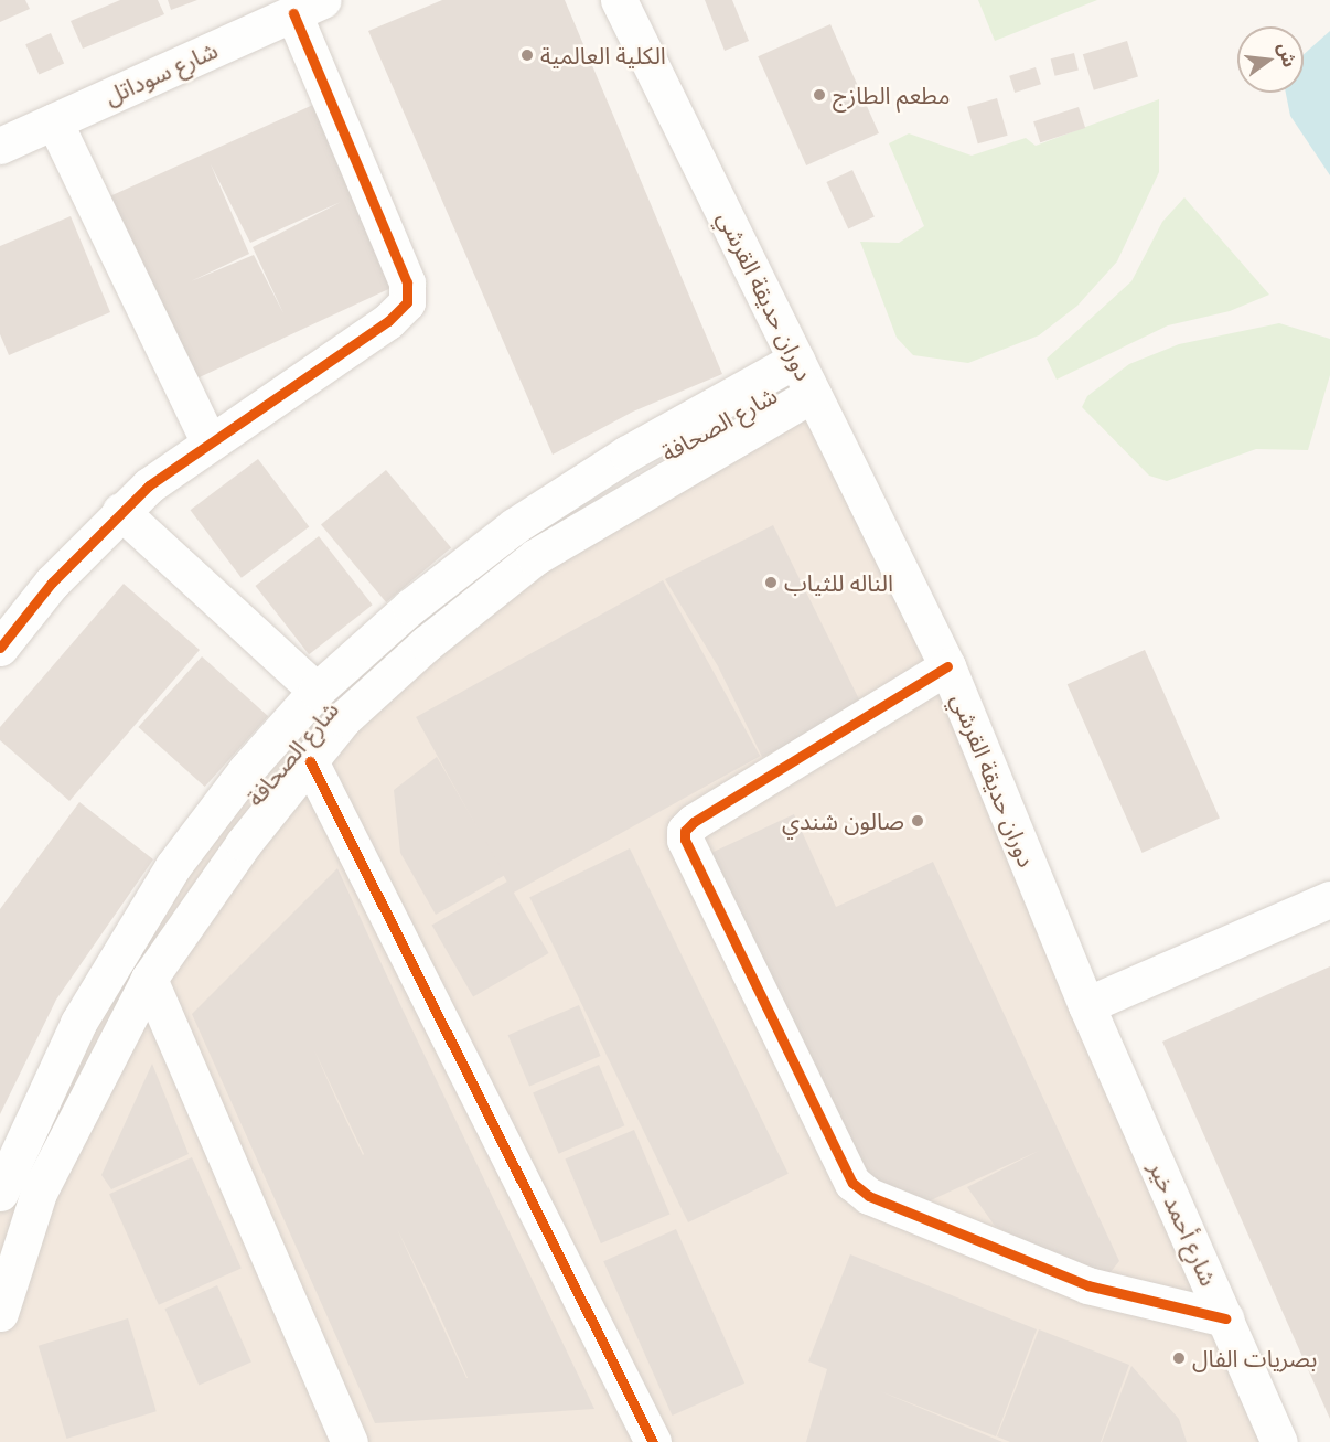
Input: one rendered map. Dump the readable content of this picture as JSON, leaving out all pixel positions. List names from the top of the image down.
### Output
{
  "streets": {
    "main road": [
      "شارع سوداتل",
      "دوران حديقة القرشي",
      "شارع الصحافة",
      "شارع أحمد خير"
    ]
  },
  "crossings": [
    ["دوران حديقة القرشي", "شارع الصحافة"],
    ["دوران حديقة القرشي", "شارع أحمد خير"]
  ],
  "places": [
    "الكلية العالمية",
    "مطعم الطازج",
    "الناله للثياب",
    "صالون شندي",
    "بصريات الفال"
  ],
  "north": "right"
}
